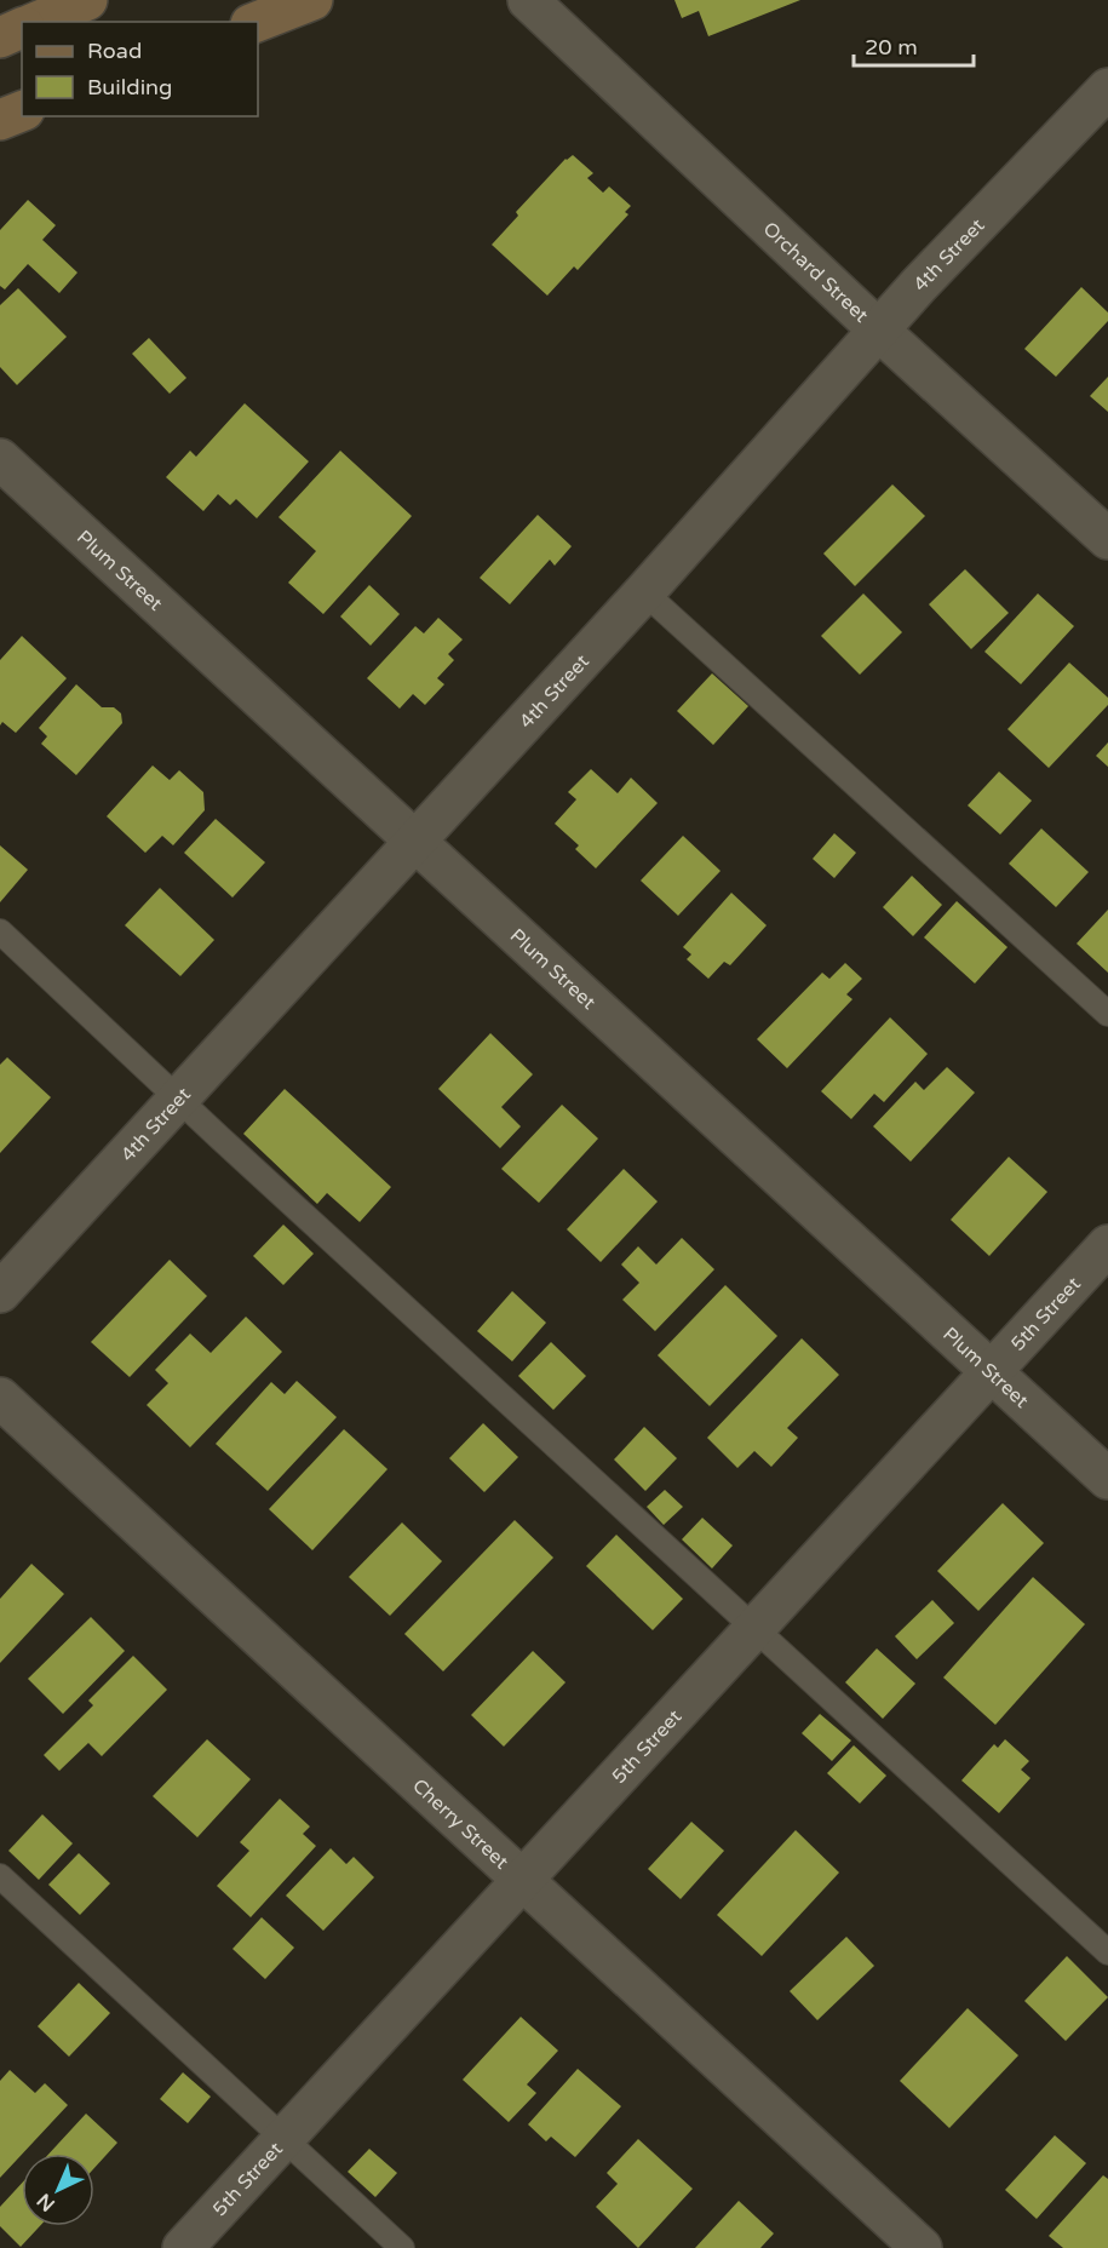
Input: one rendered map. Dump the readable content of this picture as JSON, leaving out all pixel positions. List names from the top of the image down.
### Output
{
  "streets": {
    "street": [
      "4th Street",
      "Orchard Street",
      "Plum Street",
      "5th Street",
      "Cherry Street"
    ]
  },
  "crossings": [
    ["4th Street", "Orchard Street"],
    ["4th Street", "Plum Street"],
    ["Plum Street", "5th Street"],
    ["5th Street", "Cherry Street"]
  ],
  "legend": ["Road", "Building"],
  "scale_bar": "20 m",
  "north": "bottom left"
}
